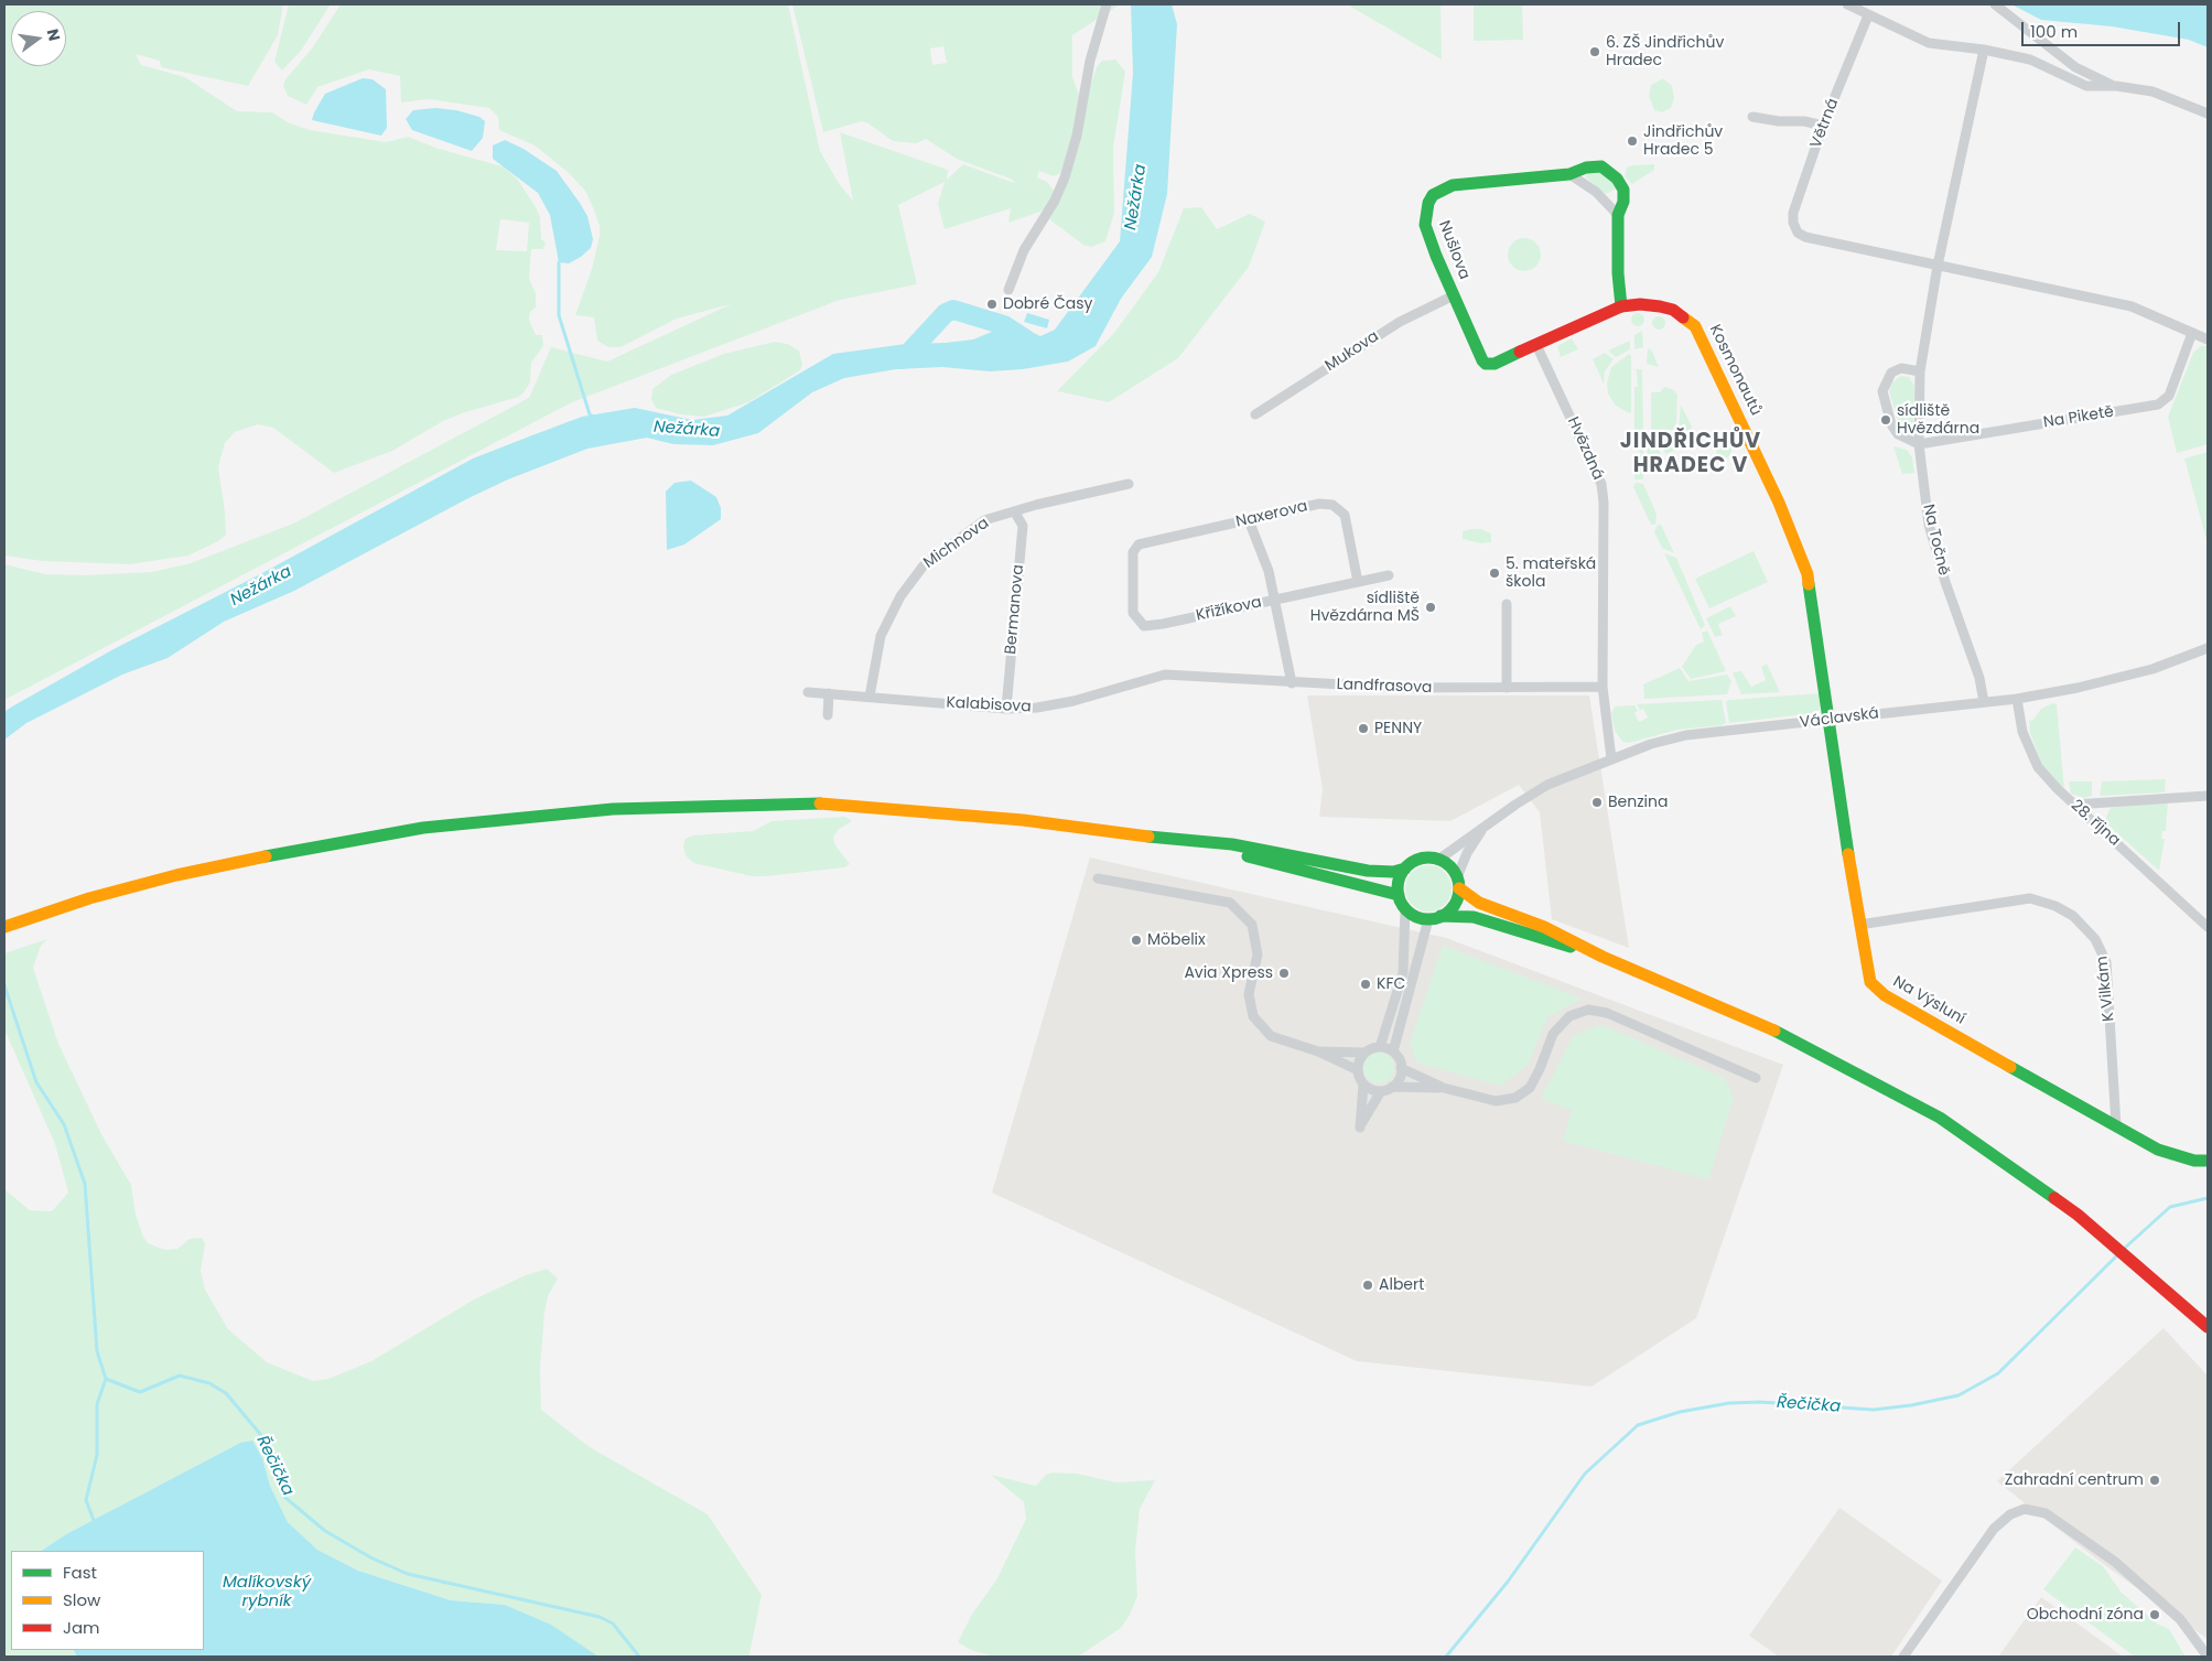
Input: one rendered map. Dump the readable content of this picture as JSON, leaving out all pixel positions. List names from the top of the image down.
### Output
{
  "streets": {
    "main road": ["Nušlova", "Kosmonautů", "Na Výsluní"],
    "street": [
      "Větrná",
      "Mukova",
      "Na Piketě",
      "Hvězdná",
      "Naxerova",
      "Na Točně",
      "Michnova",
      "Bermanova",
      "Křižíkova",
      "Landfrasova",
      "Kalabisova",
      "Václavská",
      "28. října",
      "K Vilkám"
    ]
  },
  "crossings": [
    ["Nušlova", "Mukova"],
    ["Nušlova", "Kosmonautů"],
    ["Nušlova", "Hvězdná"],
    ["Kosmonautů", "Hvězdná"],
    ["Kosmonautů", "Václavská"],
    ["Kosmonautů", "Na Výsluní"],
    ["Na Piketě", "Na Točně"],
    ["Hvězdná", "Landfrasova"],
    ["Hvězdná", "Václavská"],
    ["Naxerova", "Křižíkova"],
    ["Na Točně", "Václavská"],
    ["Michnova", "Bermanova"],
    ["Michnova", "Kalabisova"],
    ["Bermanova", "Kalabisova"],
    ["Landfrasova", "Kalabisova"],
    ["Václavská", "28. října"],
    ["Václavská", "Na Výsluní"],
    ["K Vilkám", "Na Výsluní"]
  ],
  "districts": ["JINDŘICHŮV HRADEC V"],
  "water": ["Nežárka", "Řečička", "Malíkovský rybník"],
  "places": [
    "6. ZŠ Jindřichův Hradec",
    "Jindřichův Hradec 5",
    "Dobré Časy",
    "sídliště Hvězdárna",
    "5. mateřská škola",
    "sídliště Hvězdárna MŠ",
    "PENNY",
    "Benzina",
    "Möbelix",
    "Avia Xpress",
    "KFC",
    "Albert",
    "Zahradní centrum",
    "Obchodní zóna"
  ],
  "legend": ["Fast", "Slow", "Jam"],
  "scale_bar": "100 m",
  "north": "right"
}
